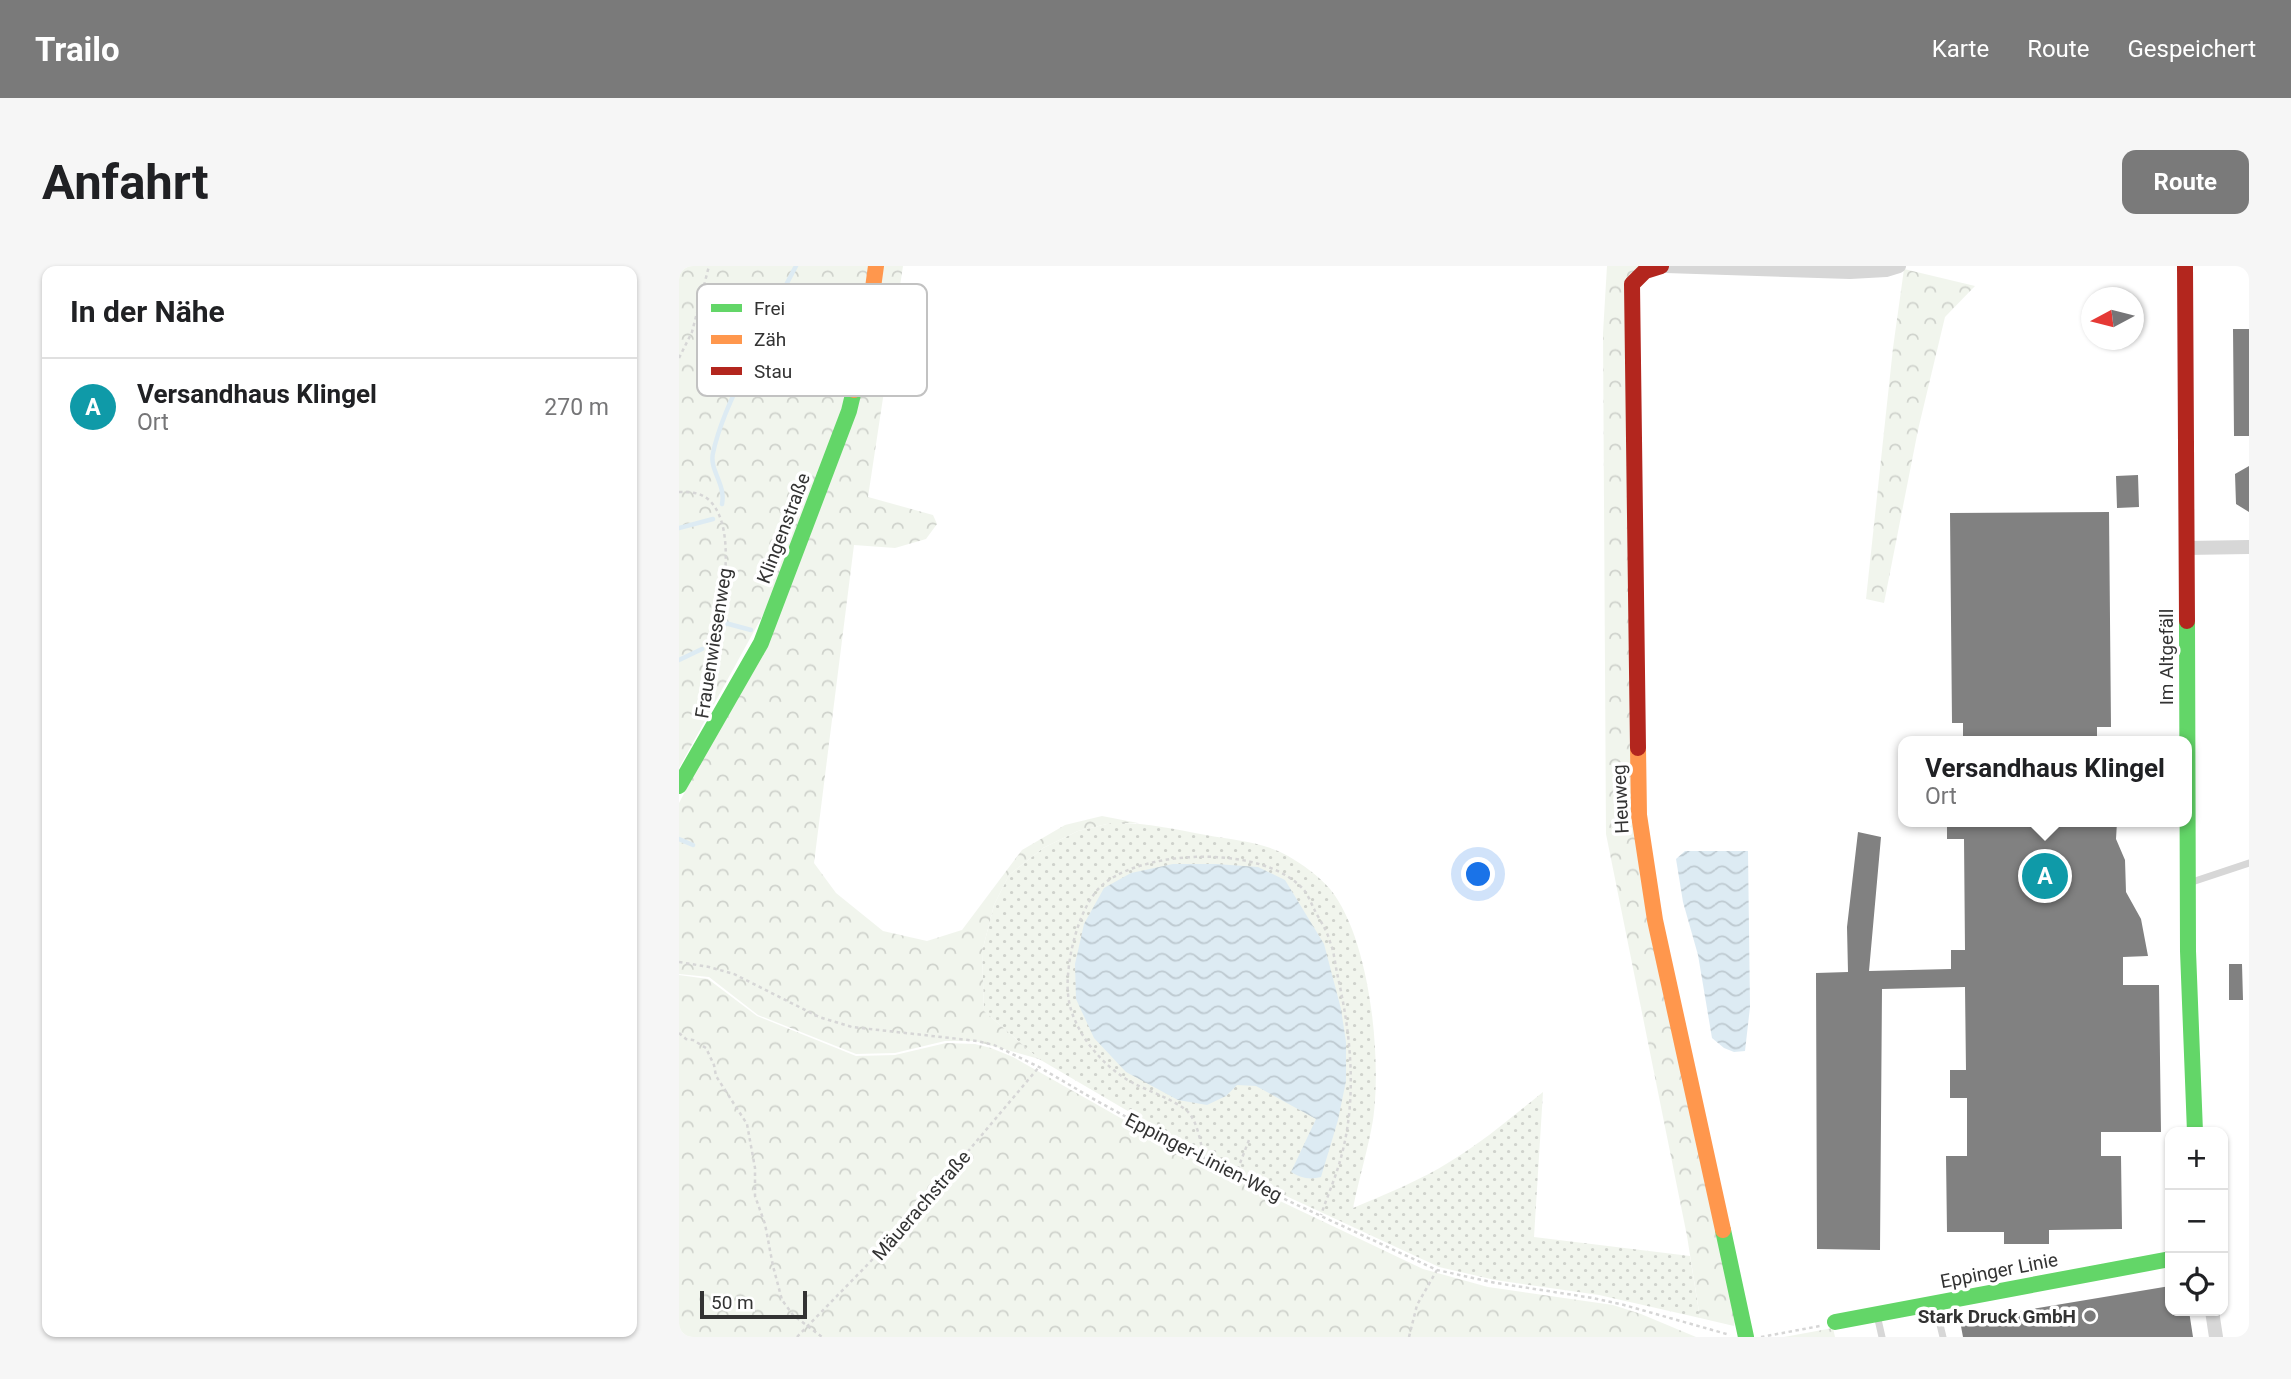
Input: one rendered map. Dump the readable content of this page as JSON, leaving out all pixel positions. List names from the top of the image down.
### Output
{
  "streets": {
    "street": [
      "Klingenstraße",
      "Im Altgefäll",
      "Heuweg",
      "Eppinger Linie"
    ],
    "path": ["Frauenwiesenweg", "Eppinger-Linien-Weg", "Mäuerachstraße"]
  },
  "crossings": [
    ["Klingenstraße", "Frauenwiesenweg"],
    ["Eppinger-Linien-Weg", "Mäuerachstraße"]
  ],
  "places": ["Stark Druck GmbH"],
  "legend": ["Frei", "Zäh", "Stau"],
  "scale_bar": "50 m",
  "north": "left",
  "page": {
    "header": "Trailo",
    "nav": ["Karte", "Route", "Gespeichert"],
    "buttons": "Route",
    "title": "Anfahrt",
    "heading": "In der Nähe",
    "list": [
      {
        "mark": "A",
        "name": "Versandhaus Klingel",
        "note": "Ort",
        "value": "270 m"
      }
    ],
    "popup": ["Versandhaus Klingel", "Ort"],
    "pins": "A",
    "map_buttons": ["+", "−"],
    "scale": "50 m"
  }
}
